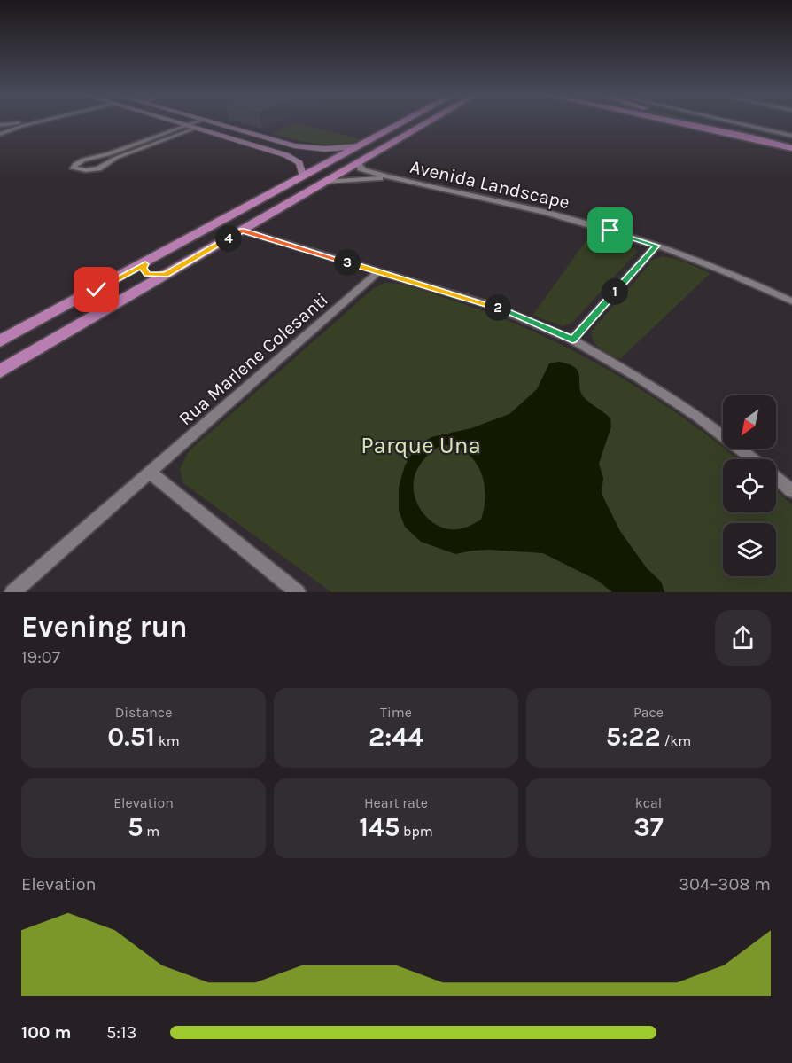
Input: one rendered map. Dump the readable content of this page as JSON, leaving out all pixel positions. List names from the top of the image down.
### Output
{
  "streets": {
    "street": ["Avenida Landscape", "Rua Marlene Colesanti"]
  },
  "parks": ["Parque Una"],
  "north": "bottom left",
  "page": {
    "pins": [
      "4",
      "3",
      "1",
      "2"
    ],
    "heading": ["Evening run", "19:07"],
    "stats": [
      ["Distance", "0.51 km"],
      ["Time", "2:44"],
      ["Pace", "5:22 /km"],
      ["Elevation", "5 m"],
      ["Heart rate", "145 bpm"],
      ["kcal", "37"]
    ],
    "chart": ["Elevation", "304–308 m"],
    "list": [
      {
        "name": "100 m",
        "note": "5:13"
      }
    ]
  }
}
